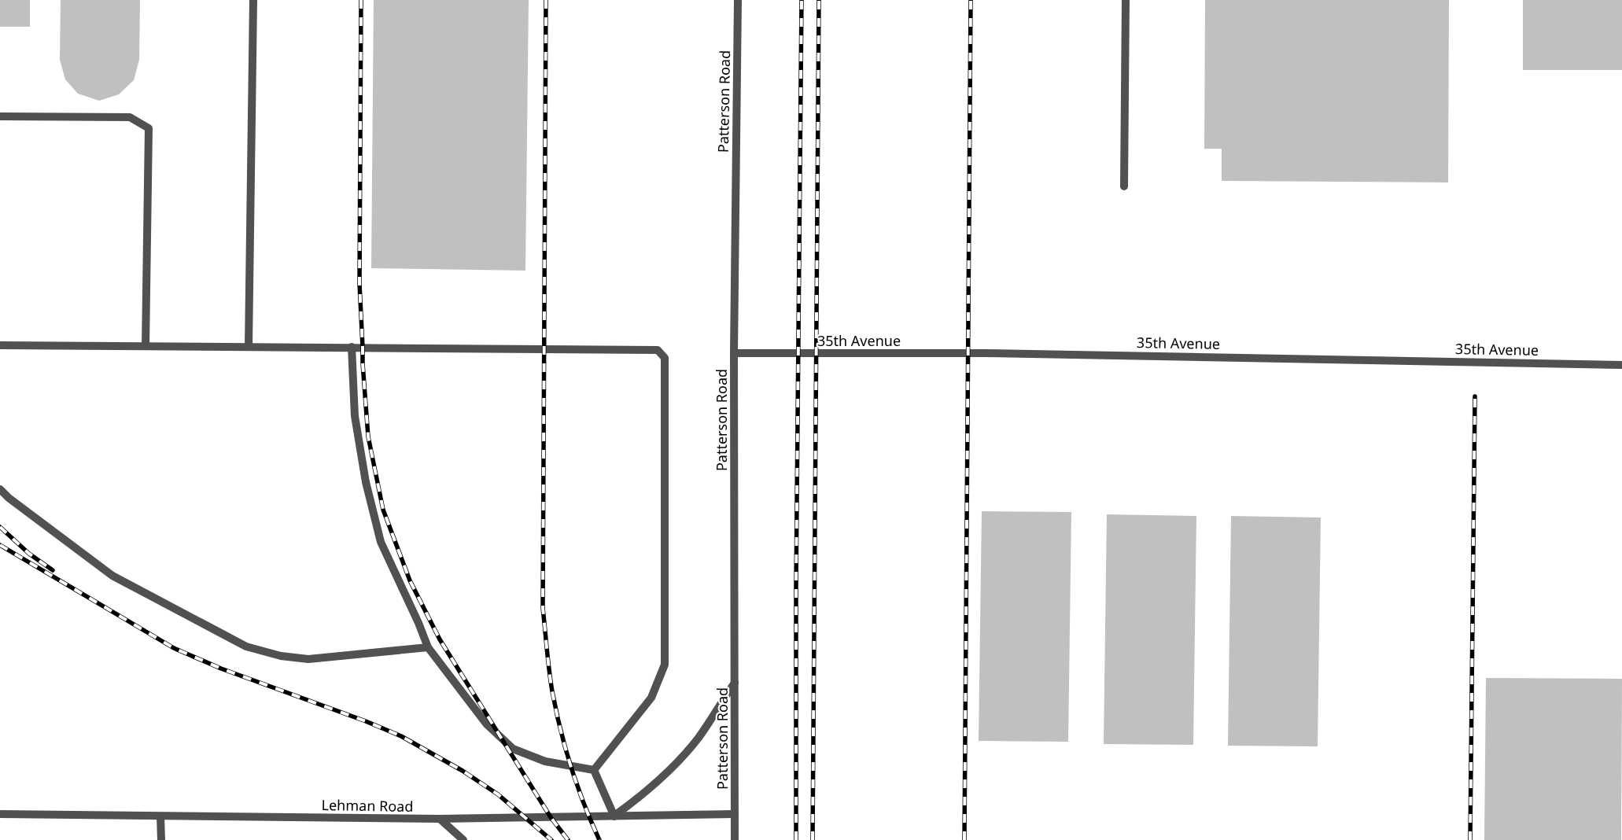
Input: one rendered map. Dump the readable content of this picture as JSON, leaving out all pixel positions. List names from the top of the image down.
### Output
{
  "streets": {
    "street": ["Patterson Road", "35th Avenue", "Lehman Road"]
  },
  "crossings": [
    ["Patterson Road", "35th Avenue"],
    ["Patterson Road", "Lehman Road"]
  ]
}
